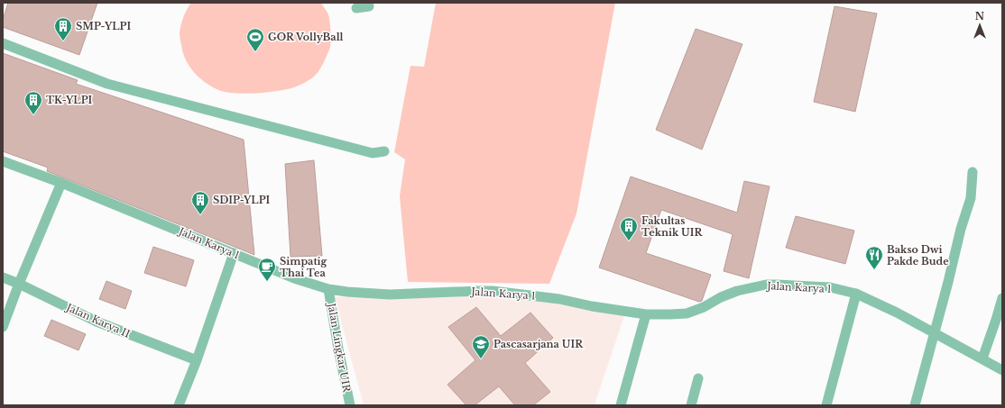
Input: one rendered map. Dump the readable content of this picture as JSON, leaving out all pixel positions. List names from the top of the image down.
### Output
{
  "streets": {
    "street": ["Jalan Karya 1", "Jalan Karya II", "Jalan Lingkar UIR"]
  },
  "crossings": [
    ["Jalan Karya 1", "Jalan Lingkar UIR"]
  ],
  "places": {
    "building": [
      "SMP-YLPI",
      "TK-YLPI",
      "SDIP-YLPI",
      "Fakultas Teknik UIR"
    ],
    "sports": ["GOR VollyBall"],
    "restaurant": ["Bakso Dwi Pakde Bude"],
    "cafe": ["Simpatig Thai Tea"],
    "school or university": ["Pascasarjana UIR"]
  },
  "north": "top"
}
